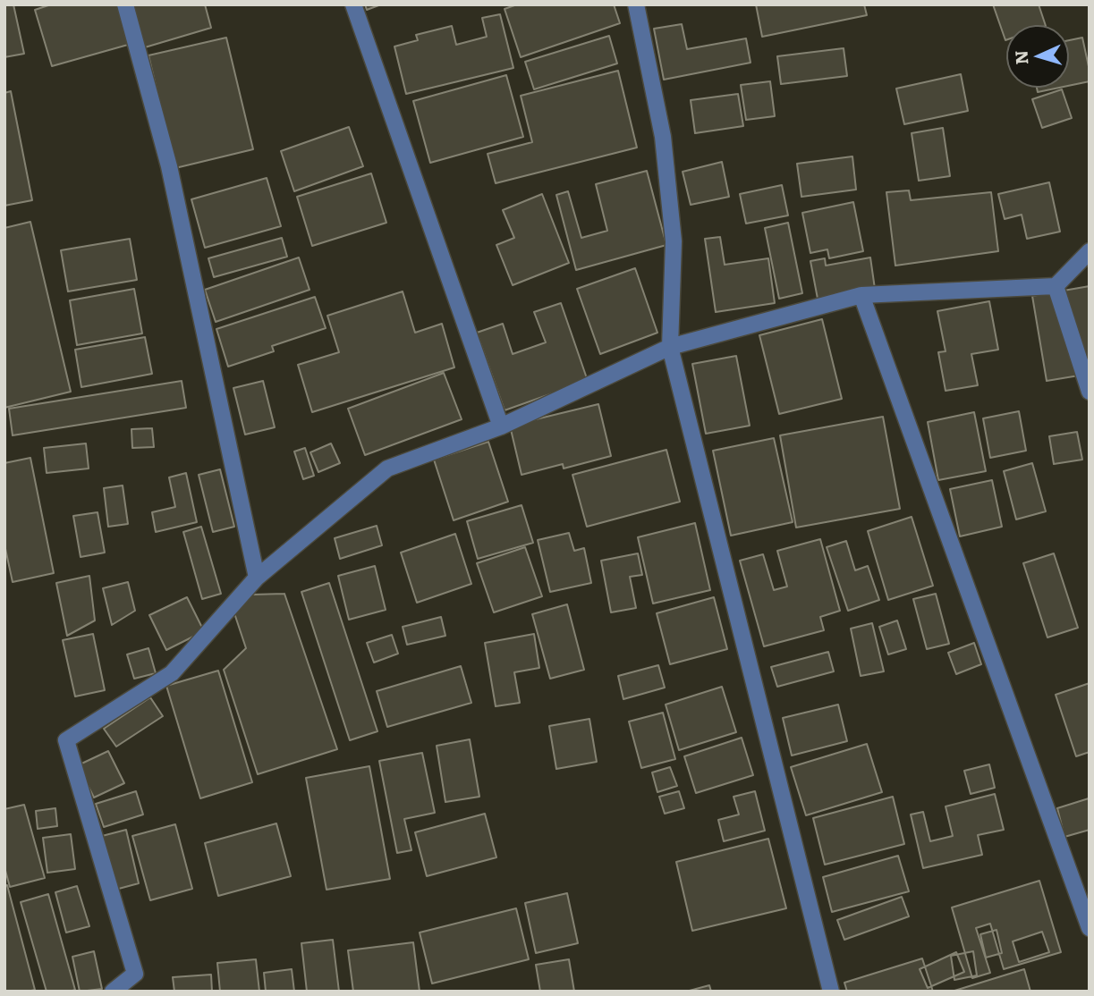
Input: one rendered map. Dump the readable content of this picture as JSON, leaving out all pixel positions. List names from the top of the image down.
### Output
{
  "north": "left"
}
